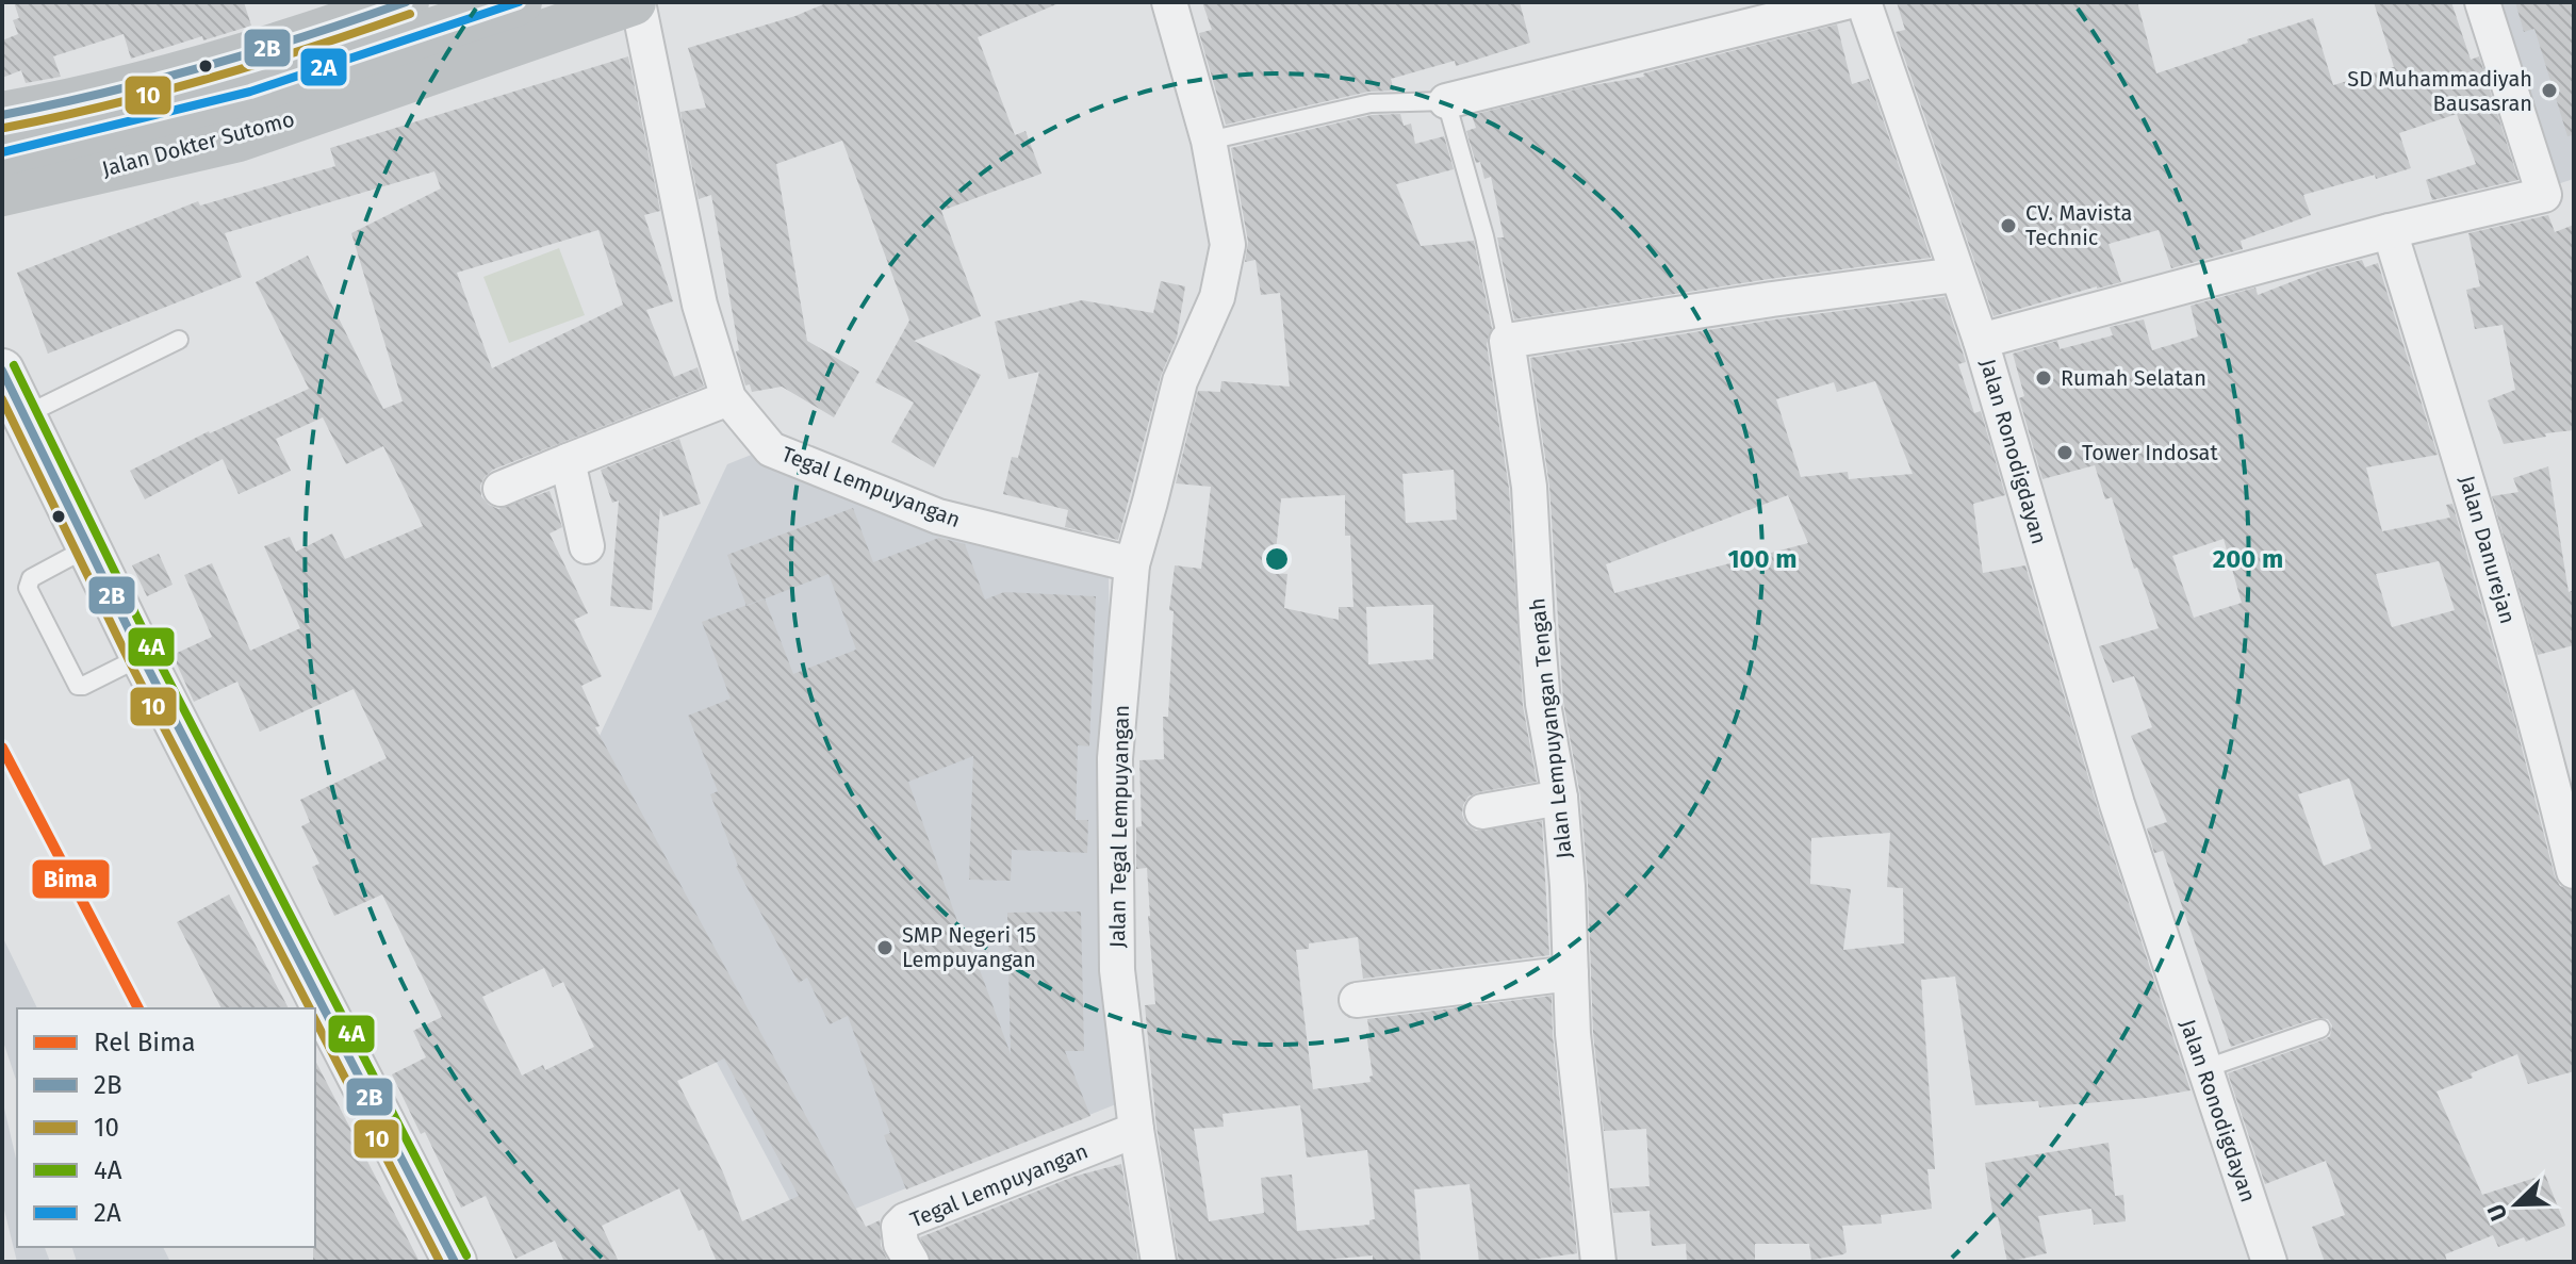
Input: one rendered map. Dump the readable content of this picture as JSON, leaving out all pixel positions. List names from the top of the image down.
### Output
{
  "streets": {
    "main road": ["Jalan Dokter Sutomo"],
    "street": [
      "Jalan Ronodigdayan",
      "Tegal Lempuyangan",
      "Jalan Danurejan",
      "Jalan Lempuyangan Tengah",
      "Jalan Tegal Lempuyangan"
    ]
  },
  "crossings": [
    ["Jalan Dokter Sutomo", "Tegal Lempuyangan"],
    ["Jalan Ronodigdayan", "Jalan Danurejan"],
    ["Tegal Lempuyangan", "Jalan Tegal Lempuyangan"]
  ],
  "places": [
    "SD Muhammadiyah Bausasran",
    "CV. Mavista Technic",
    "Rumah Selatan",
    "Tower Indosat",
    "SMP Negeri 15 Lempuyangan"
  ],
  "lines": [
    "transit line 2B",
    "transit line 2A",
    "transit line 10",
    "transit line 4A",
    "rail line Bima"
  ],
  "legend": [
    "Rel Bima",
    "2B",
    "10",
    "4A",
    "2A"
  ],
  "north": "bottom left",
  "rings": ["100 m", "200 m"]
}
